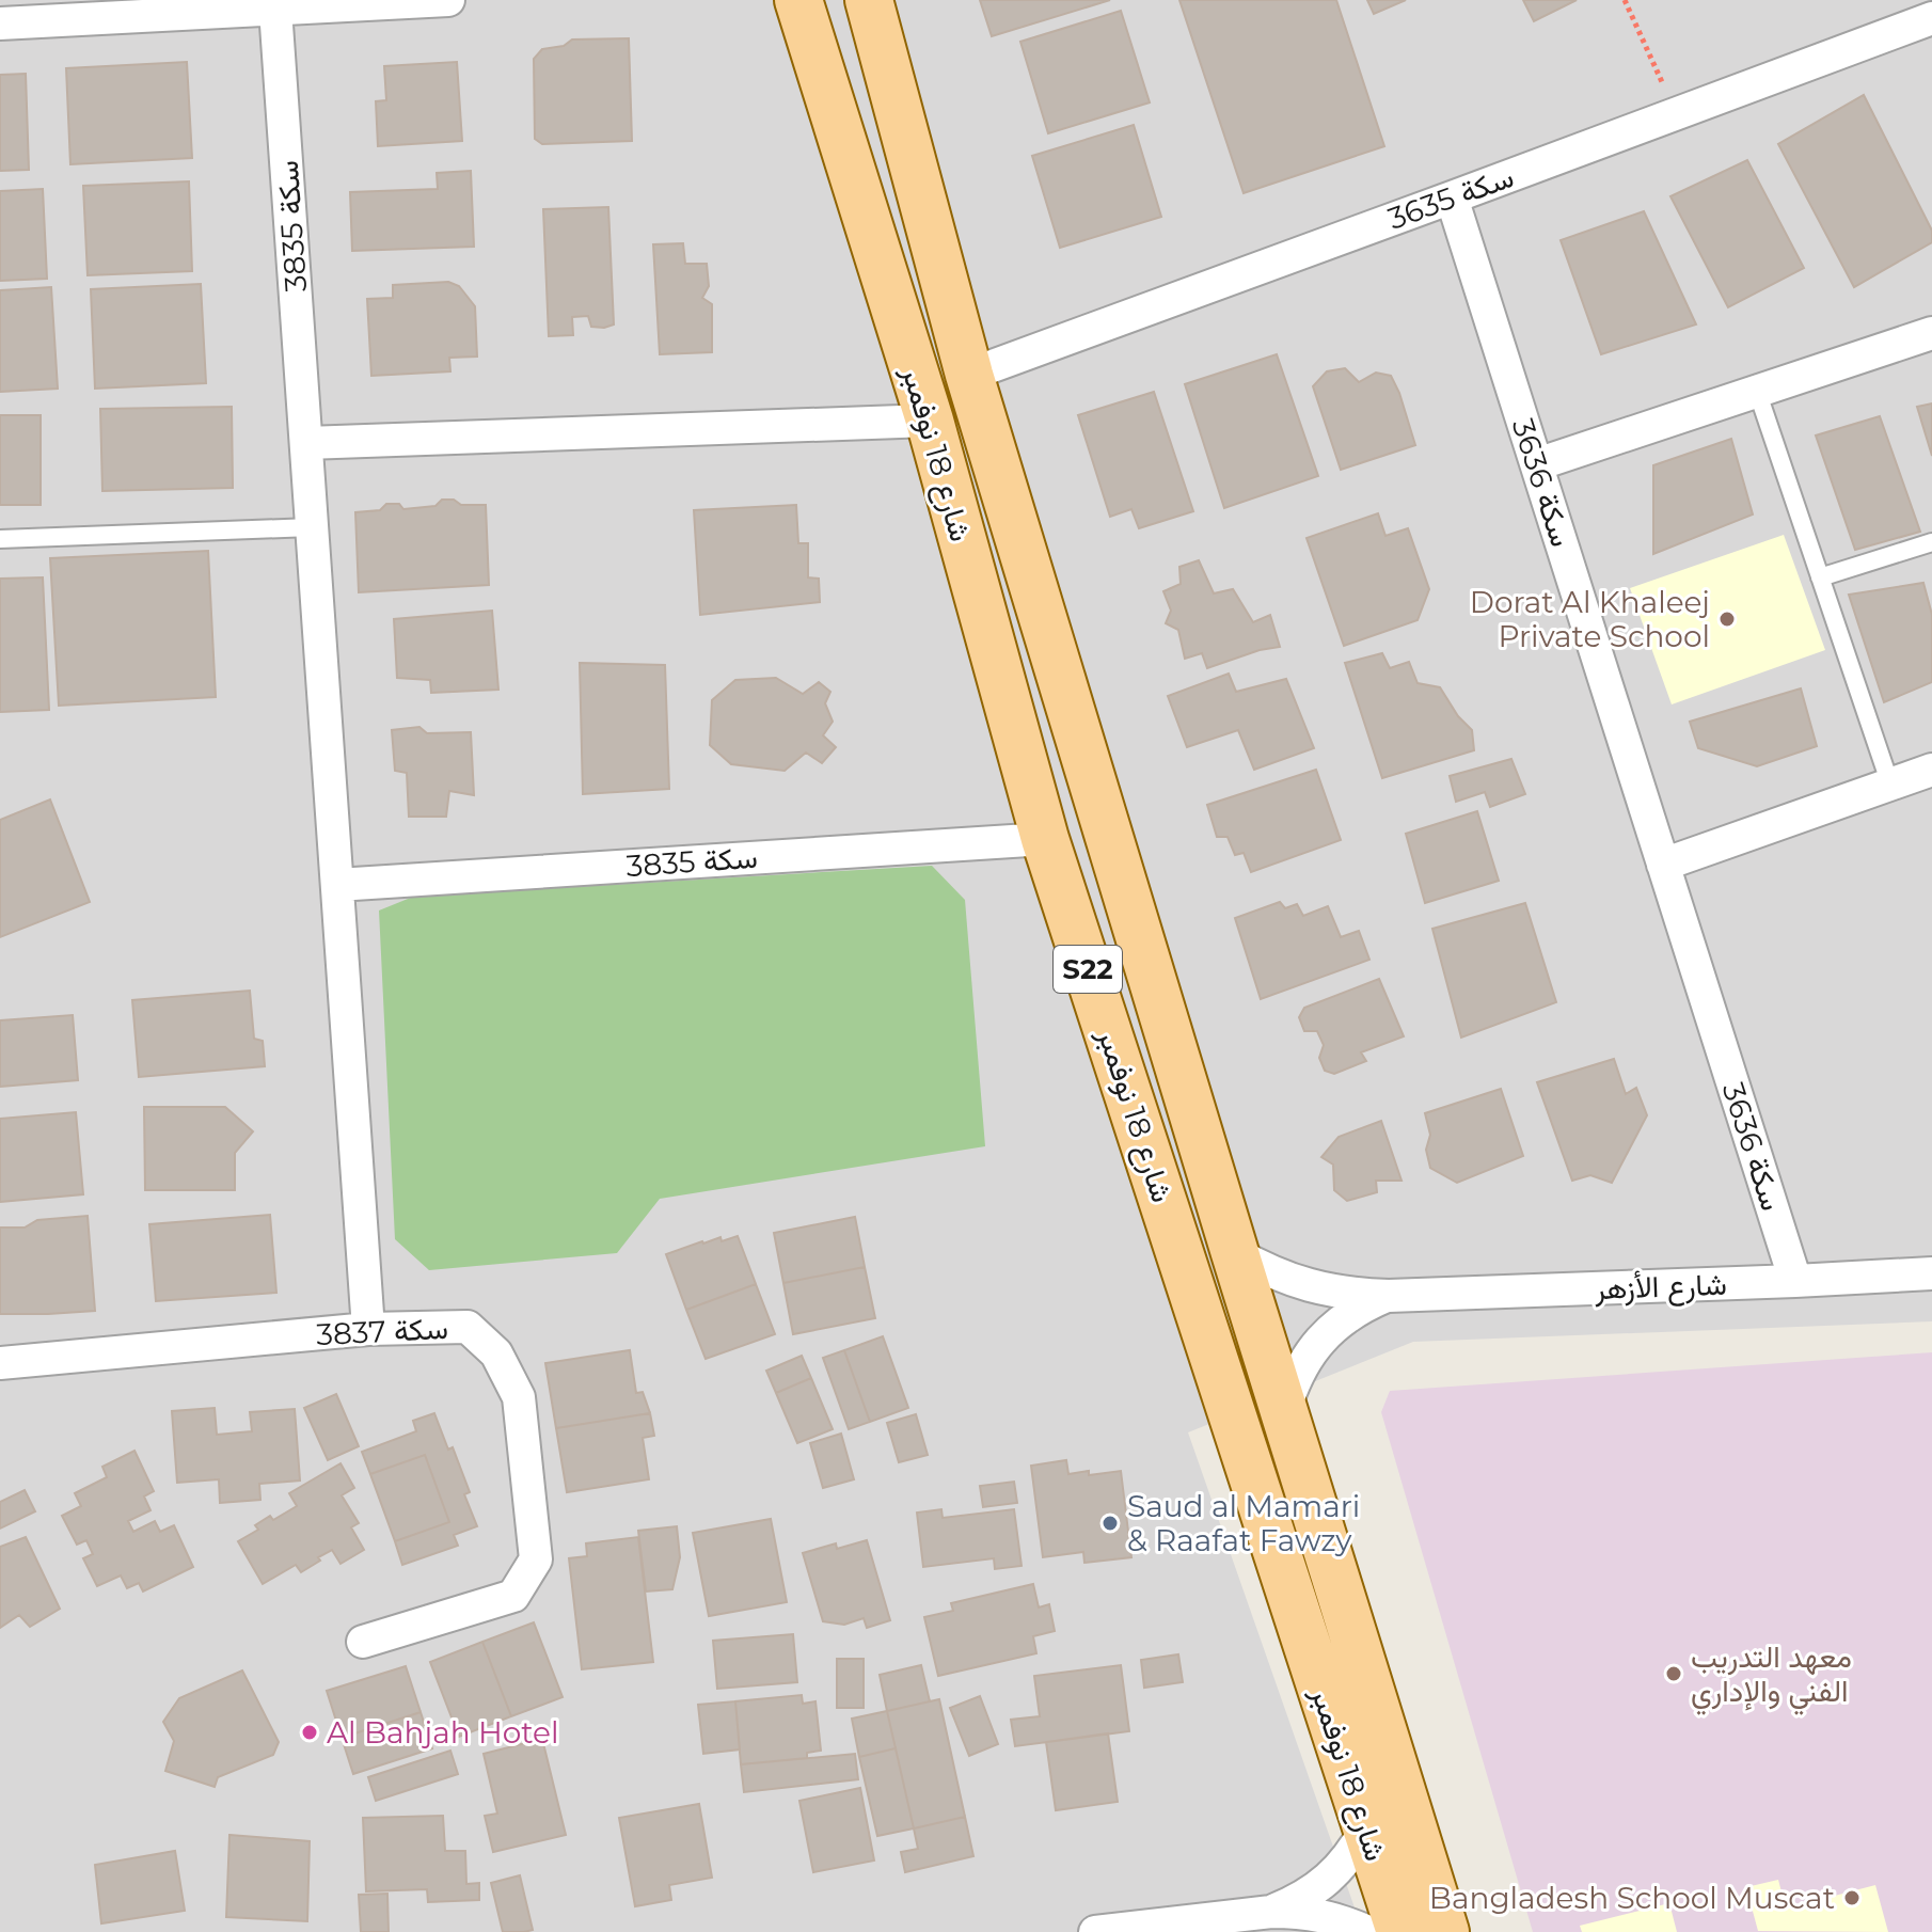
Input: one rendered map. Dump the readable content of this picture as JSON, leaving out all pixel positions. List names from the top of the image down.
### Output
{
  "streets": {
    "main road": ["شارع 18 نوفمبر", "S22"],
    "street": [
      "سكة 3635",
      "سكة 3835",
      "سكة 3636",
      "شارع الأزهر",
      "سكة 3837"
    ]
  },
  "crossings": [
    ["سكة 3635", "شارع 18 نوفمبر"],
    ["سكة 3635", "سكة 3636"],
    ["سكة 3835", "شارع 18 نوفمبر"],
    ["سكة 3835", "سكة 3837"],
    ["شارع 18 نوفمبر", "شارع الأزهر"],
    ["سكة 3636", "شارع الأزهر"]
  ],
  "places": [
    "Dorat Al Khaleej Private School",
    "Saud al Mamari & Raafat Fawzy",
    "معهد التدريب الفني والإداري",
    "Al Bahjah Hotel",
    "Bangladesh School Muscat"
  ]
}
